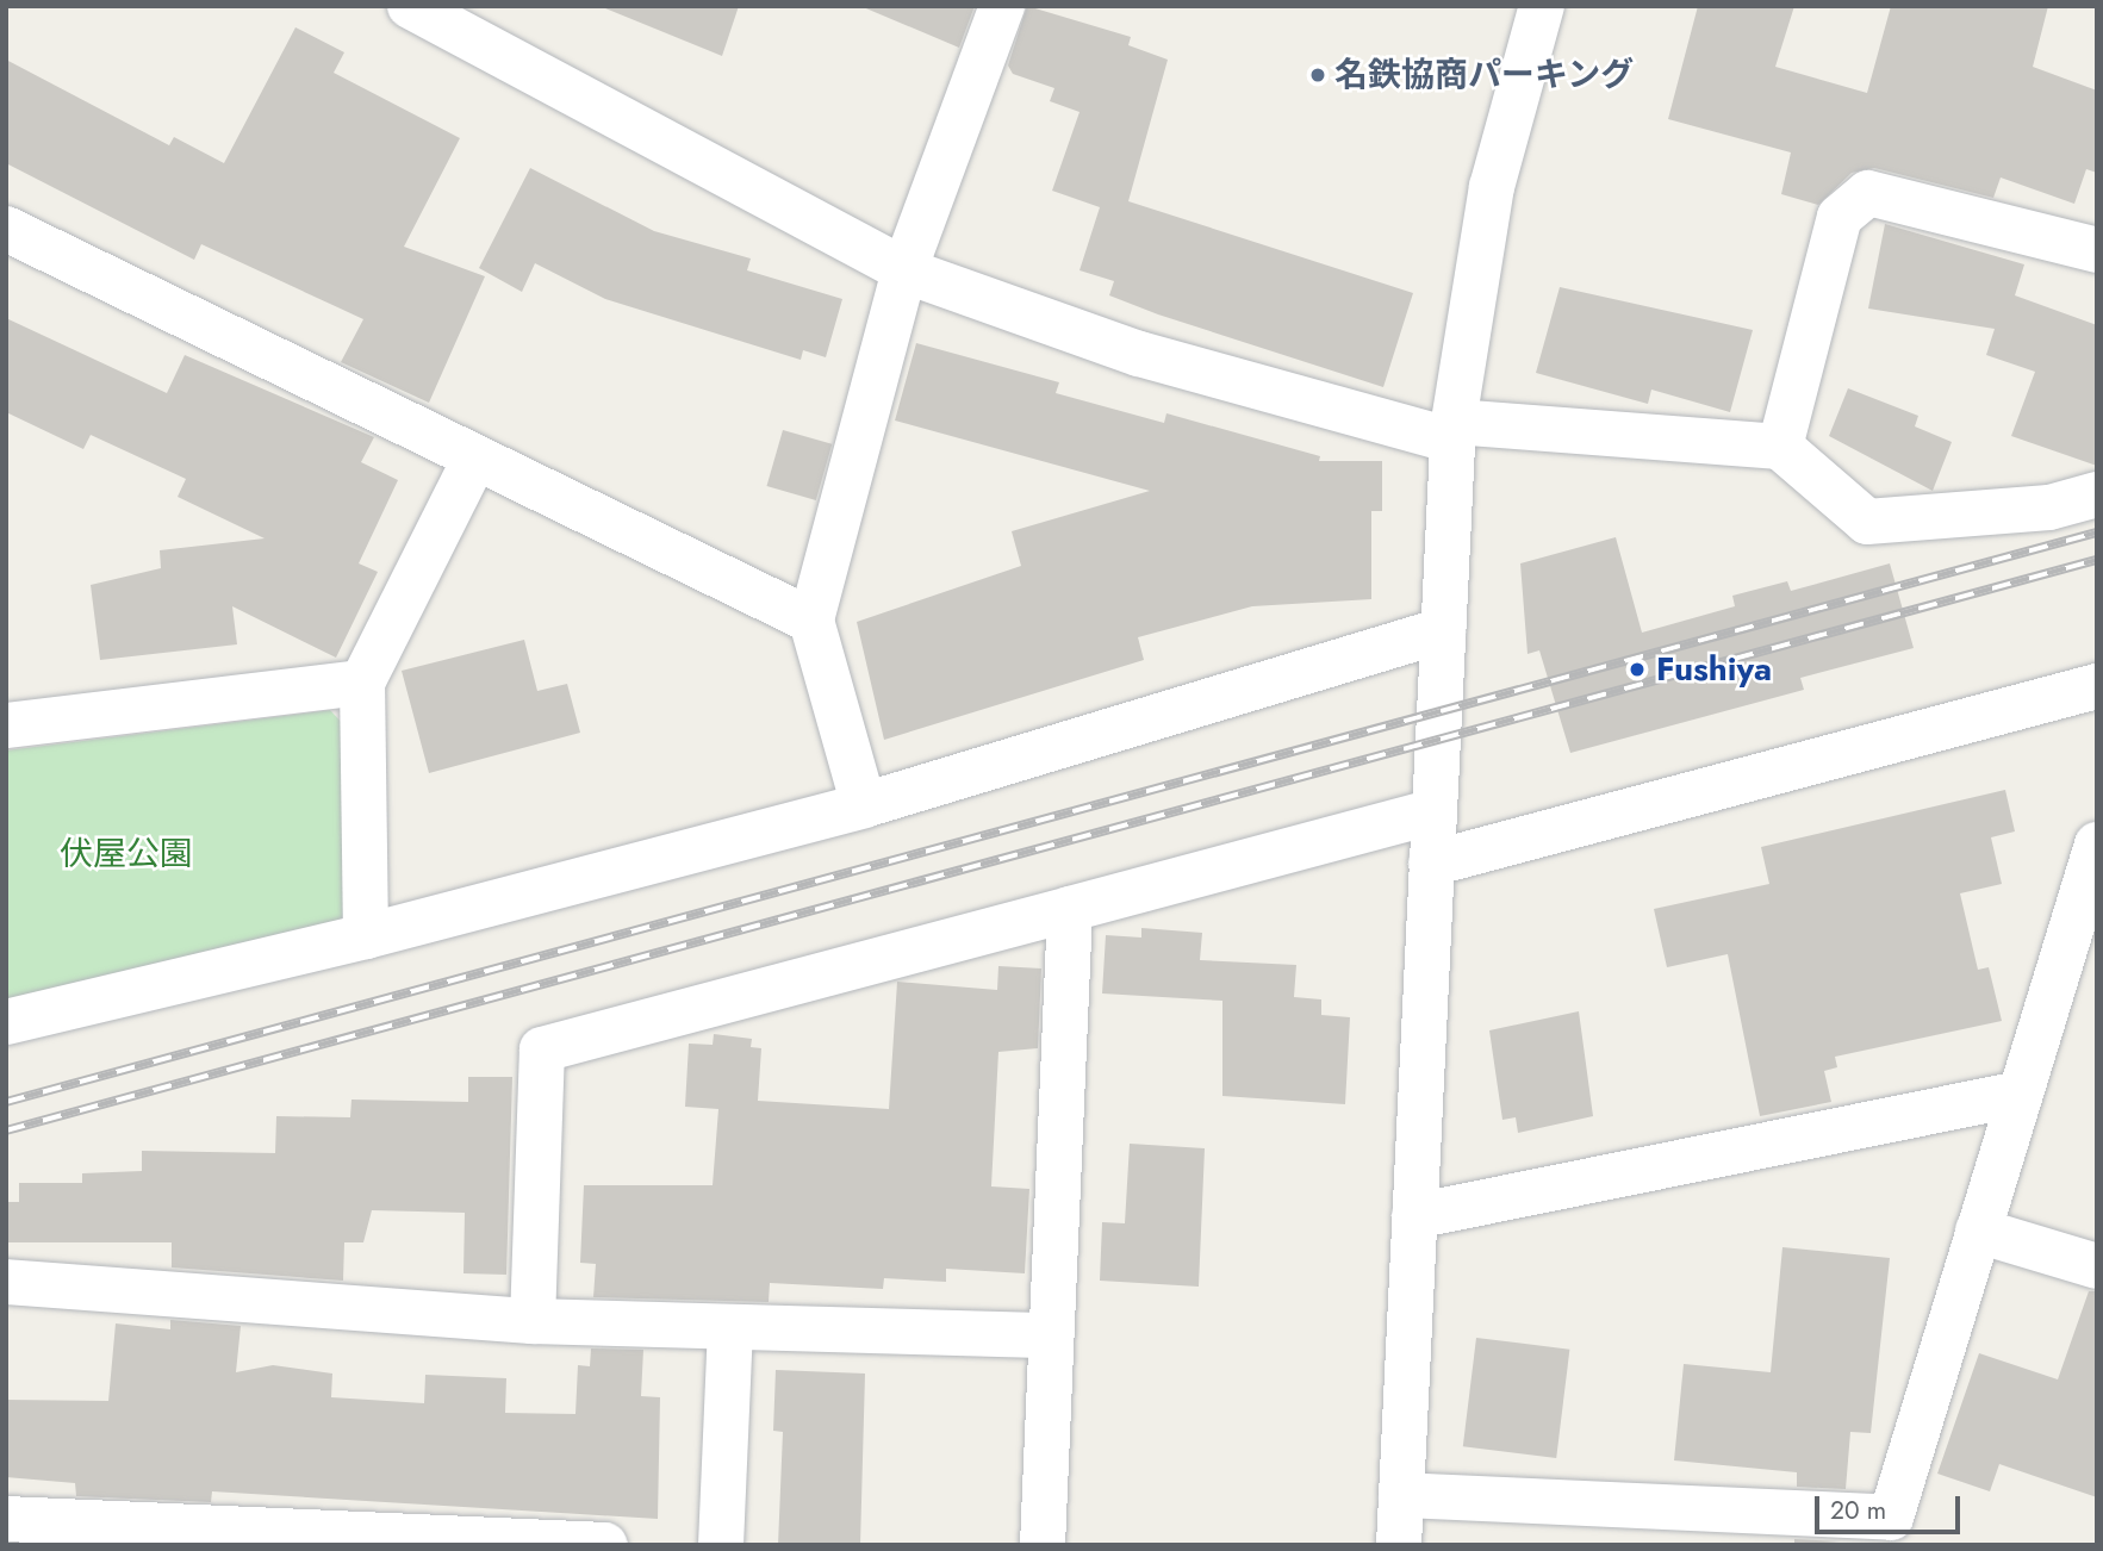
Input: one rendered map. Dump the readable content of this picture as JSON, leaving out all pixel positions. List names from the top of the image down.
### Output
{
  "parks": ["伏屋公園"],
  "places": ["名鉄協商パーキング", "Fushiya"],
  "scale_bar": "20 m"
}
